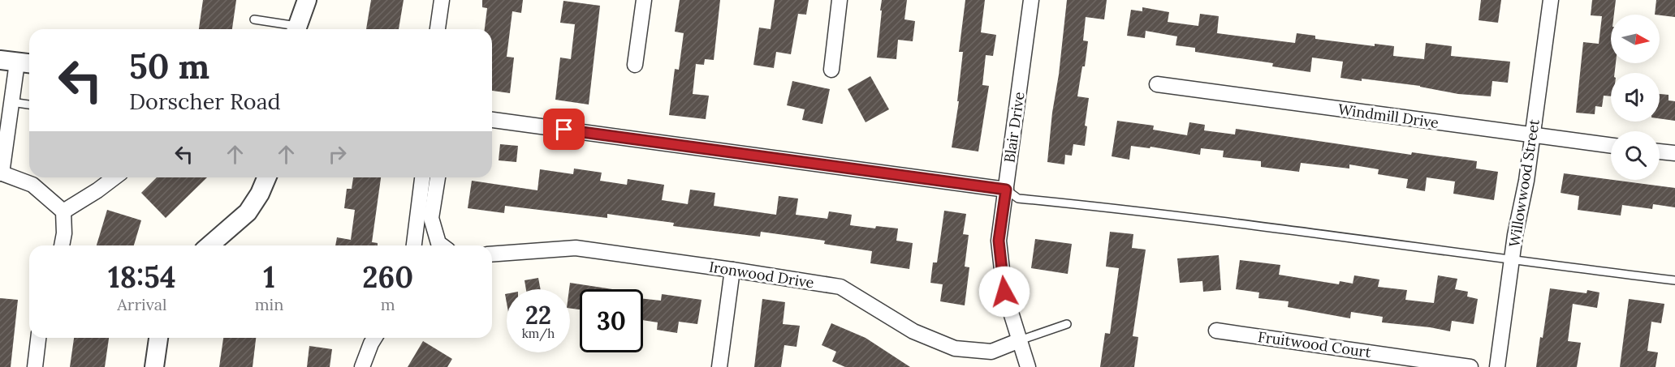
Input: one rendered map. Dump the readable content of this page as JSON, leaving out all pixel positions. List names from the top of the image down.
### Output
{
  "streets": {
    "street": [
      "Windmill Drive",
      "Blair Drive",
      "Willowwood Street",
      "Ironwood Drive",
      "Fruitwood Court"
    ]
  },
  "crossings": [
    ["Windmill Drive", "Willowwood Street"],
    ["Blair Drive", "Ironwood Drive"]
  ],
  "north": "right",
  "page": {
    "turn": ["50 m", "Dorscher Road"],
    "eta": [
      "18:54",
      "Arrival",
      "1",
      "min",
      "260",
      "m"
    ],
    "speed": "22 km/h",
    "limit": "30"
  }
}
